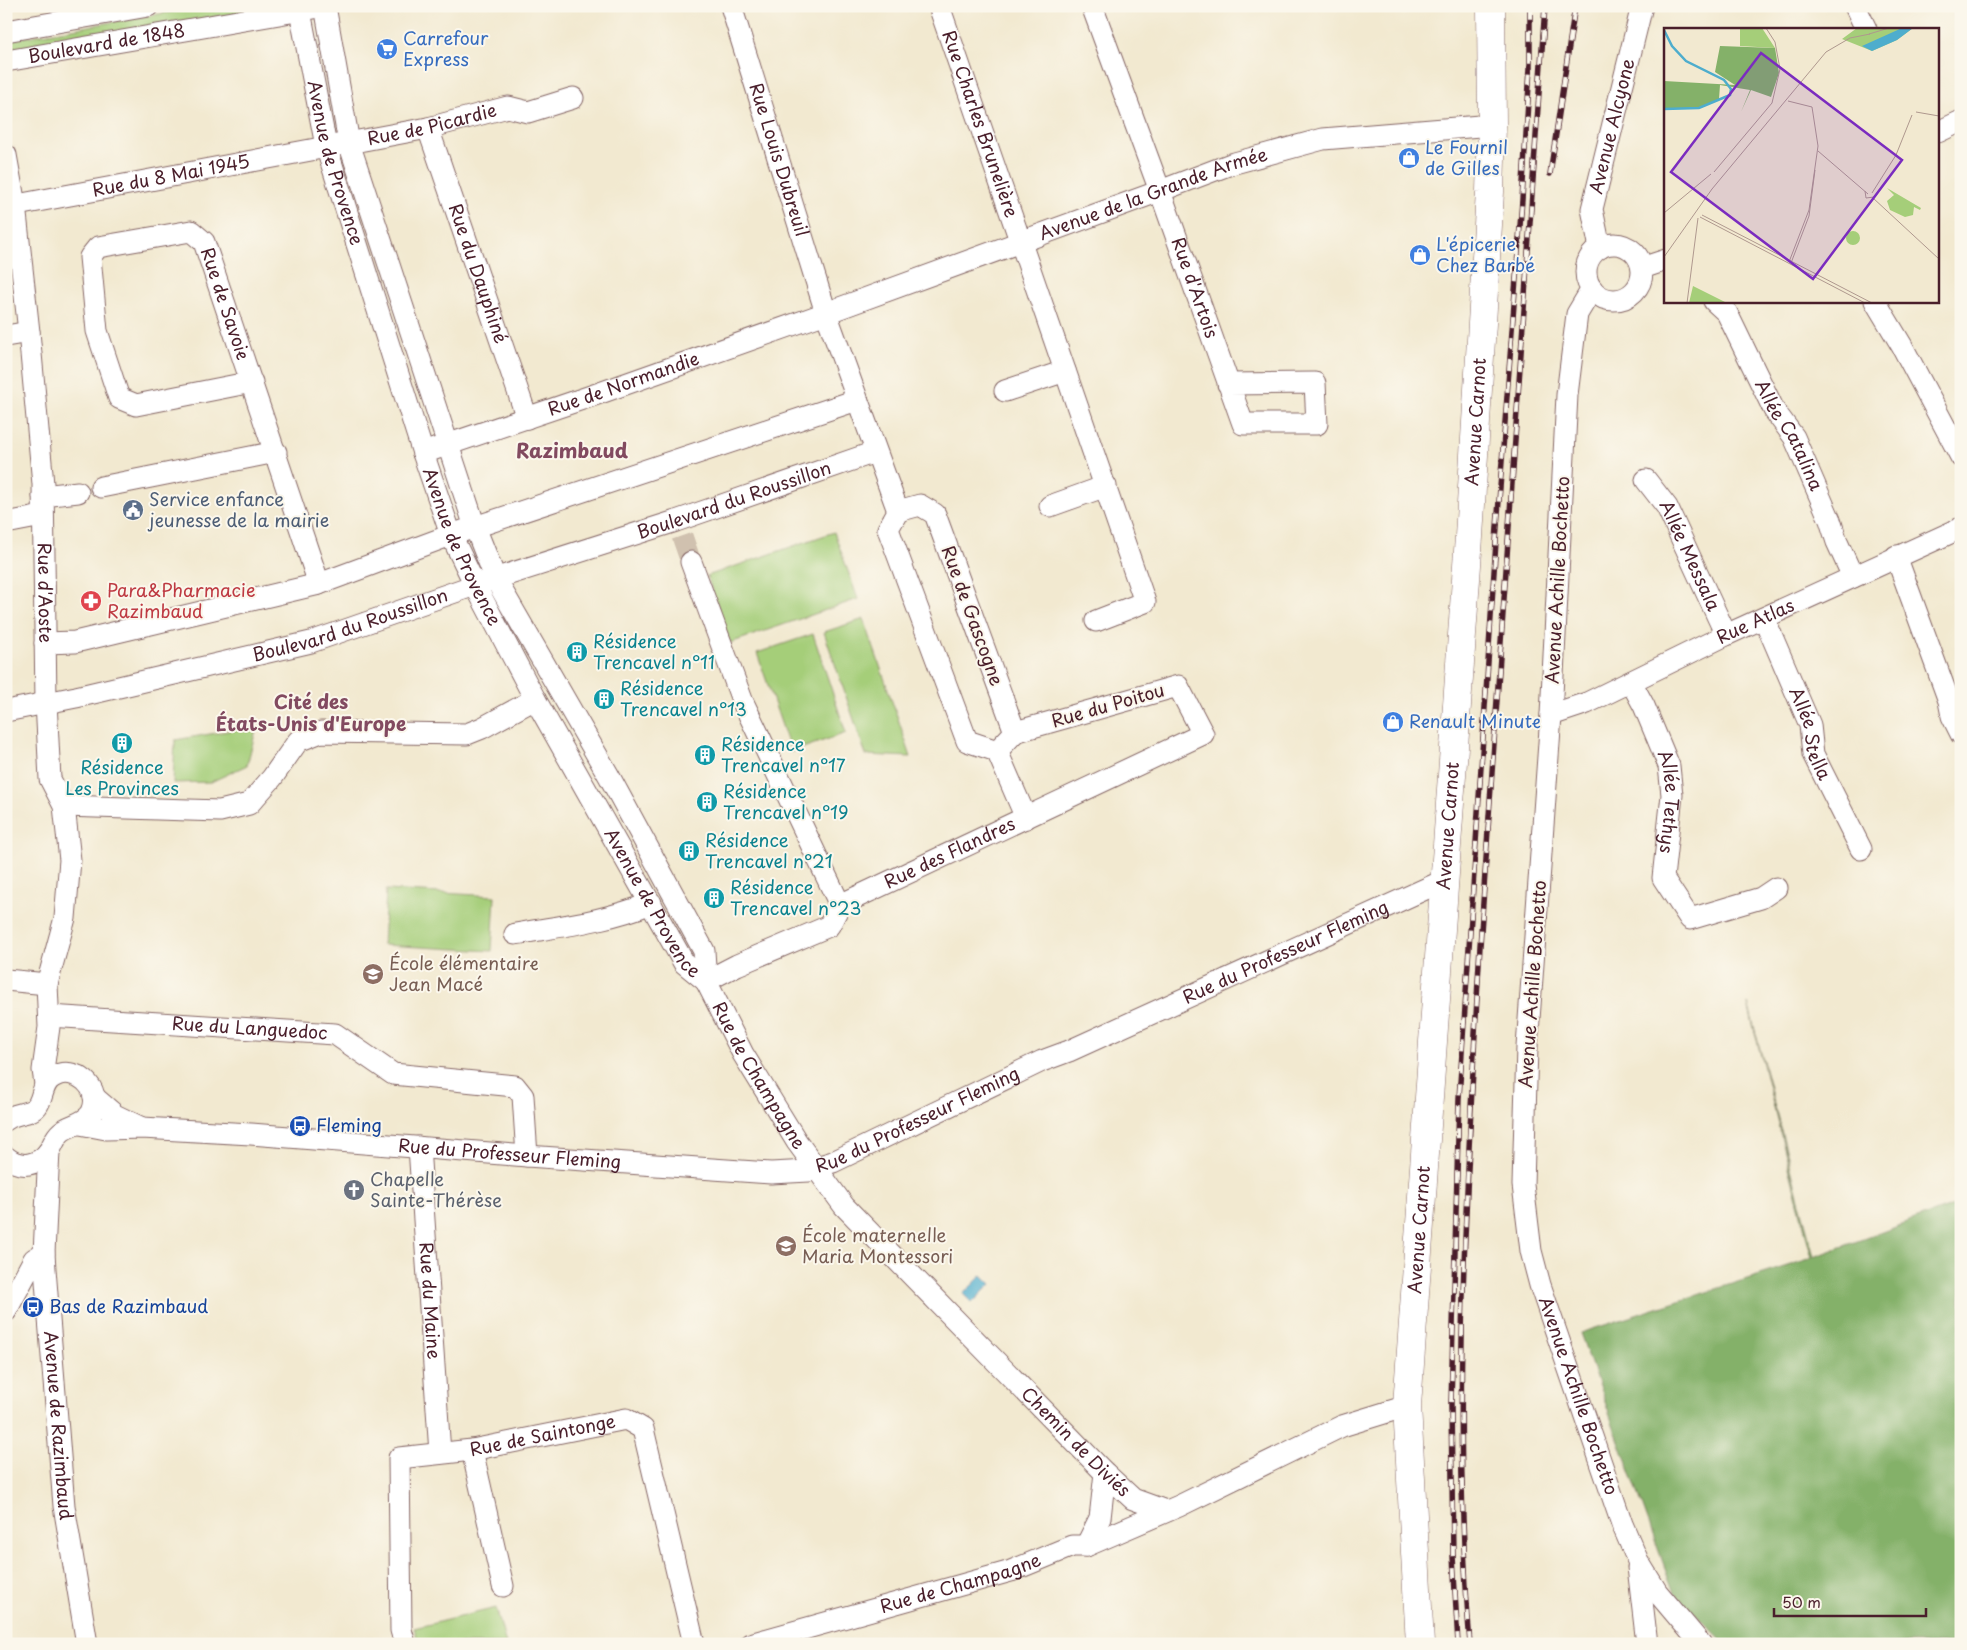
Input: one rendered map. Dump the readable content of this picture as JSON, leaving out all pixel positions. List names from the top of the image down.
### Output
{
  "streets": {
    "main road": ["Avenue Carnot"],
    "street": [
      "Boulevard de 1848",
      "Rue Charles Brunelière",
      "Rue de Picardie",
      "Avenue Alcyone",
      "Rue Louis Dubreuil",
      "Avenue de Provence",
      "Rue du 8 Mai 1945",
      "Avenue de la Grande Armée",
      "Rue du Dauphiné",
      "Rue d'Artois",
      "Rue de Savoie",
      "Rue de Normandie",
      "Allée Catalina",
      "Boulevard du Roussillon",
      "Allée Messala",
      "Avenue Achille Bochetto",
      "Rue d'Aoste",
      "Rue de Gascogne",
      "Rue Atlas",
      "Rue du Poitou",
      "Allée Stella",
      "Allée Tethys",
      "Rue des Flandres",
      "Rue du Professeur Fleming",
      "Rue du Languedoc",
      "Rue de Champagne",
      "Rue du Maine",
      "Avenue de Razimbaud",
      "Rue de Saintonge",
      "Chemin de Diviés"
    ]
  },
  "crossings": [
    ["Boulevard de 1848", "Avenue de Provence"],
    ["Rue Charles Brunelière", "Avenue de la Grande Armée"],
    ["Rue de Picardie", "Avenue de Provence"],
    ["Rue de Picardie", "Rue du 8 Mai 1945"],
    ["Rue de Picardie", "Rue du Dauphiné"],
    ["Avenue Alcyone", "Avenue Achille Bochetto"],
    ["Rue Louis Dubreuil", "Avenue de la Grande Armée"],
    ["Rue Louis Dubreuil", "Rue de Normandie"],
    ["Avenue de Provence", "Rue du 8 Mai 1945"],
    ["Avenue de Provence", "Rue de Normandie"],
    ["Avenue de Provence", "Boulevard du Roussillon"],
    ["Avenue de Provence", "Rue de Champagne"],
    ["Rue du 8 Mai 1945", "Rue d'Aoste"],
    ["Avenue de la Grande Armée", "Rue d'Artois"],
    ["Avenue de la Grande Armée", "Rue de Normandie"],
    ["Avenue de la Grande Armée", "Avenue Carnot"],
    ["Rue du Dauphiné", "Rue de Normandie"],
    ["Avenue Carnot", "Rue du Professeur Fleming"],
    ["Allée Catalina", "Rue Atlas"],
    ["Boulevard du Roussillon", "Rue d'Aoste"],
    ["Allée Messala", "Rue Atlas"],
    ["Avenue Achille Bochetto", "Rue Atlas"],
    ["Rue d'Aoste", "Rue du Professeur Fleming"],
    ["Rue d'Aoste", "Rue du Languedoc"],
    ["Rue de Gascogne", "Rue du Poitou"],
    ["Rue Atlas", "Allée Stella"],
    ["Rue Atlas", "Allée Tethys"],
    ["Rue du Poitou", "Rue des Flandres"],
    ["Rue du Professeur Fleming", "Rue du Languedoc"],
    ["Rue du Professeur Fleming", "Rue de Champagne"],
    ["Rue du Professeur Fleming", "Rue du Maine"],
    ["Rue du Professeur Fleming", "Chemin de Diviés"],
    ["Rue de Champagne", "Chemin de Diviés"],
    ["Rue du Maine", "Rue de Saintonge"]
  ],
  "districts": ["Razimbaud", "Cité des États-Unis d'Europe"],
  "places": {
    "supermarket": ["Carrefour Express"],
    "shop": ["Le Fournil de Gilles", "L'épicerie Chez Barbé", "Renault Minute"],
    "public building": ["Service enfance jeunesse de la mairie"],
    "pharmacy": ["Para&Pharmacie Razimbaud"],
    "building": [
      "Résidence Trencavel n°11",
      "Résidence Trencavel n°13",
      "Résidence Les Provinces",
      "Résidence Trencavel n°17",
      "Résidence Trencavel n°19",
      "Résidence Trencavel n°21",
      "Résidence Trencavel n°23"
    ],
    "school or university": ["École élémentaire Jean Macé", "École maternelle Maria Montessori"],
    "bus stop": ["Fleming", "Bas de Razimbaud"],
    "church": ["Chapelle Sainte-Thérèse"]
  },
  "scale_bar": "50 m"
}
